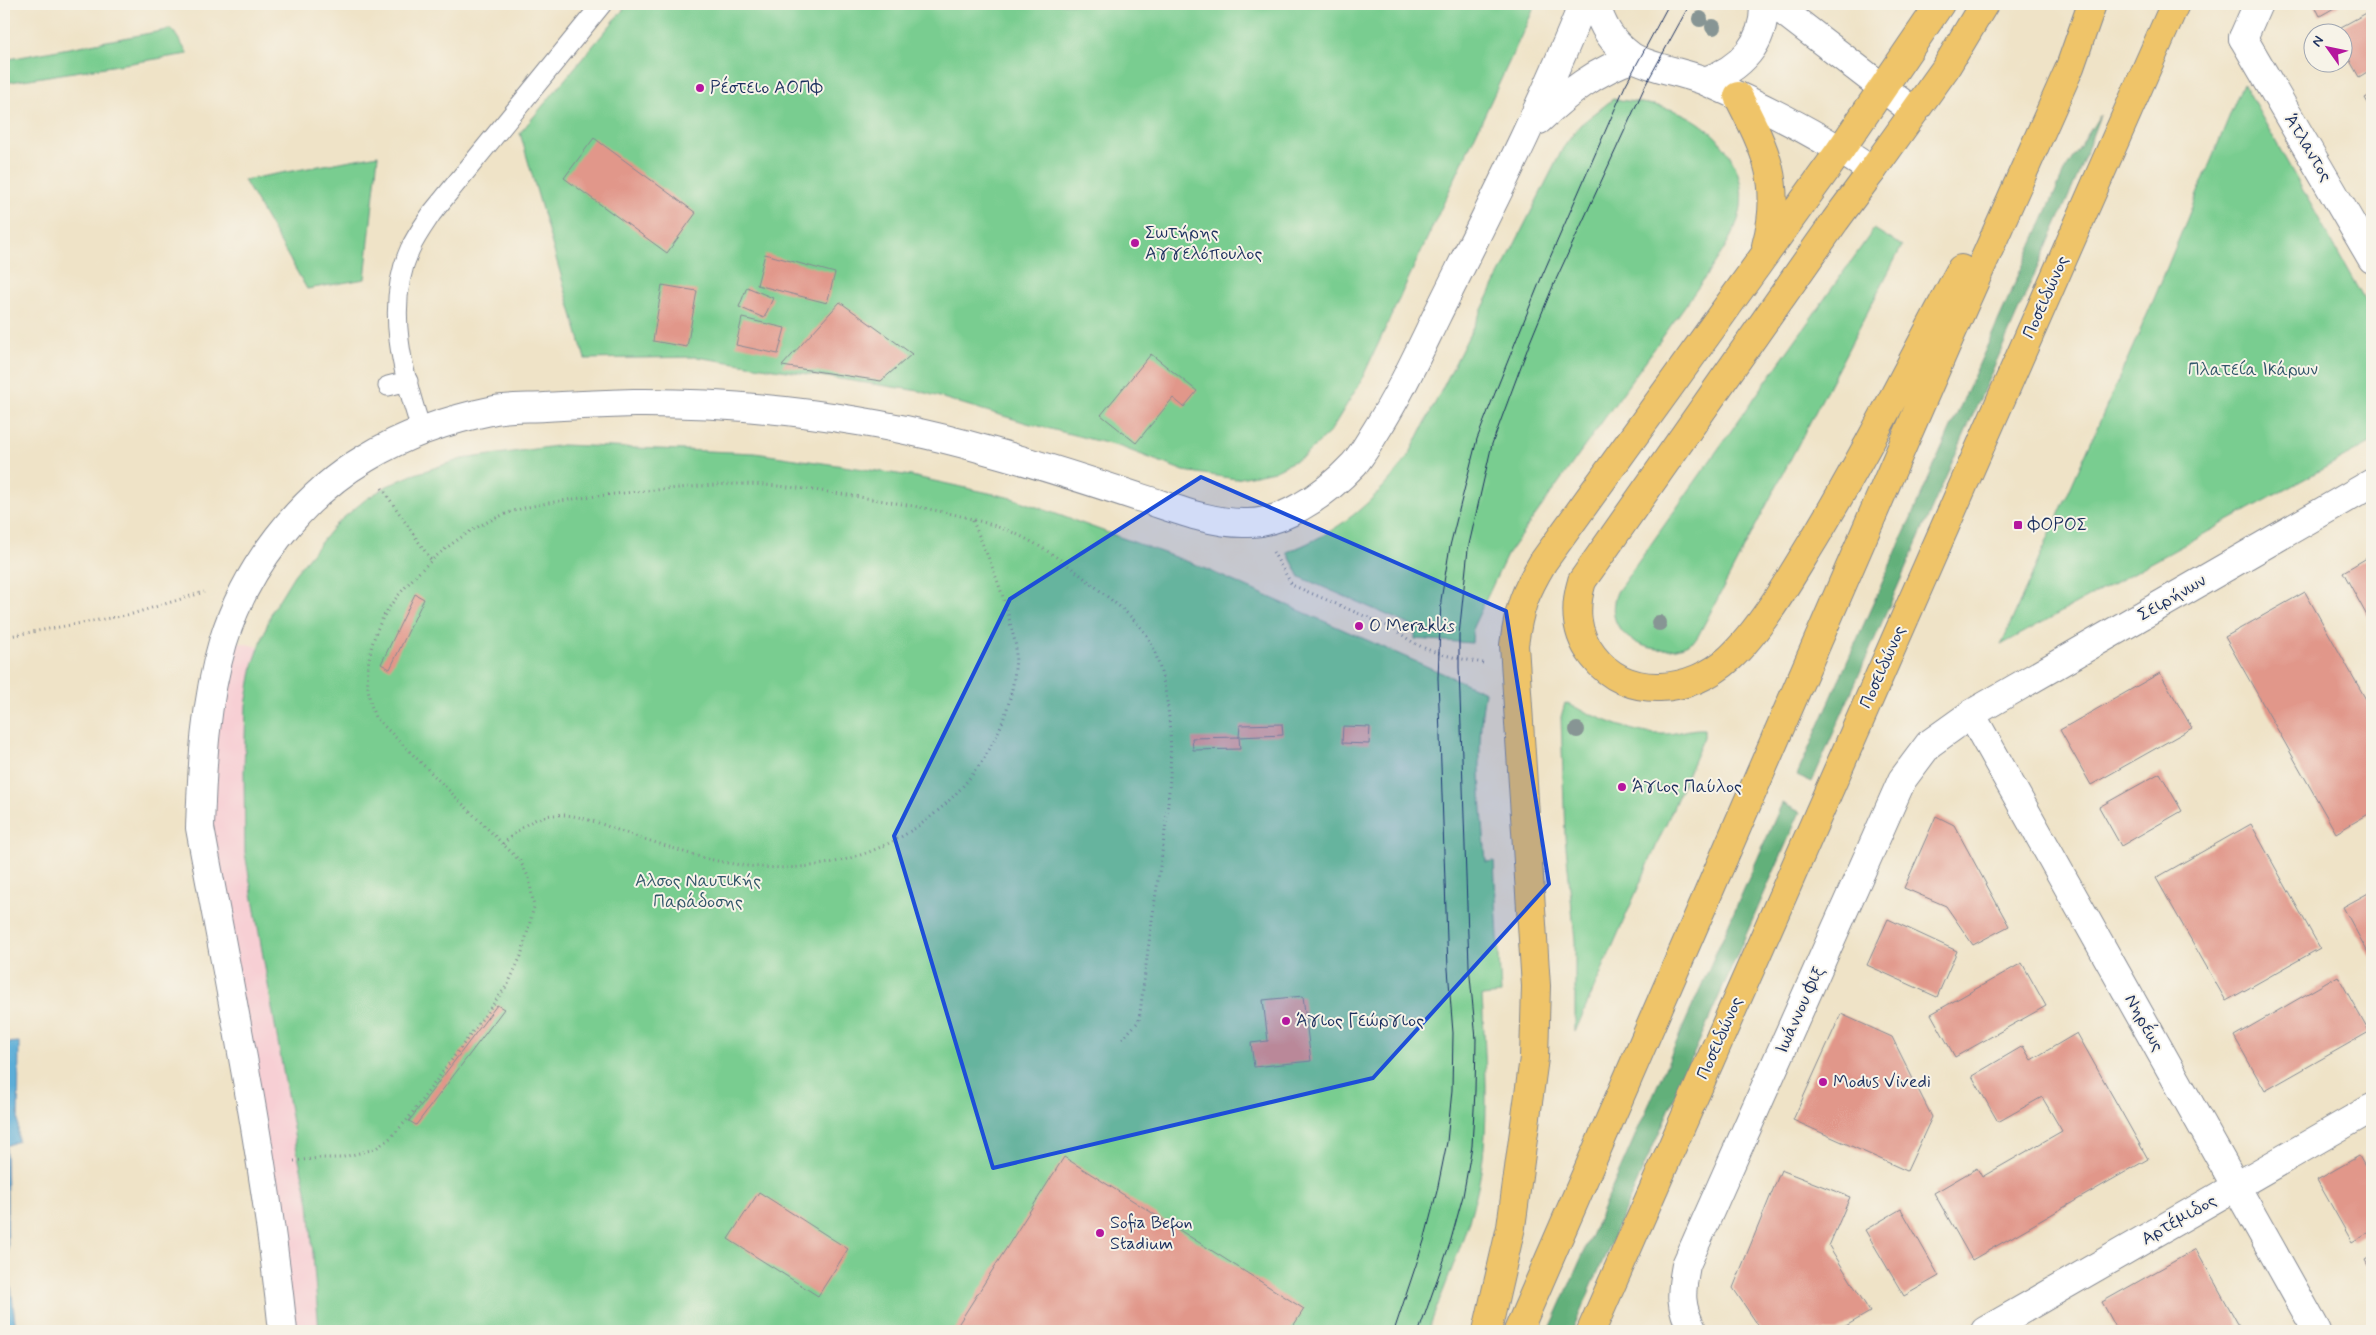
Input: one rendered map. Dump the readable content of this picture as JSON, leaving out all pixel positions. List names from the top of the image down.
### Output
{
  "streets": {
    "main road": ["Ποσειδώνος"],
    "street": [
      "Άτλαντος",
      "Σειρήνων",
      "Ιωάννου Φιξ",
      "Νηρέως",
      "Αρτέμιδος"
    ]
  },
  "crossings": [
    ["Σειρήνων", "Ιωάννου Φιξ"],
    ["Σειρήνων", "Νηρέως"],
    ["Ιωάννου Φιξ", "Νηρέως"],
    ["Νηρέως", "Αρτέμιδος"]
  ],
  "parks": ["Πλατεία Ικάρων", "Αλσος Ναυτικής Παράδοσης"],
  "places": {
    "other": [
      "Ρέστειο ΑΟΠΦ",
      "Σωτήρης Αγγελόπουλος",
      "O Meraklis",
      "Άγιος Παύλος",
      "Άγιος Γεώργιος",
      "Modus Vivedi",
      "Sofia Befon Stadium"
    ],
    "transit": ["ΦΟΡΟΣ"]
  },
  "north": "top left"
}
